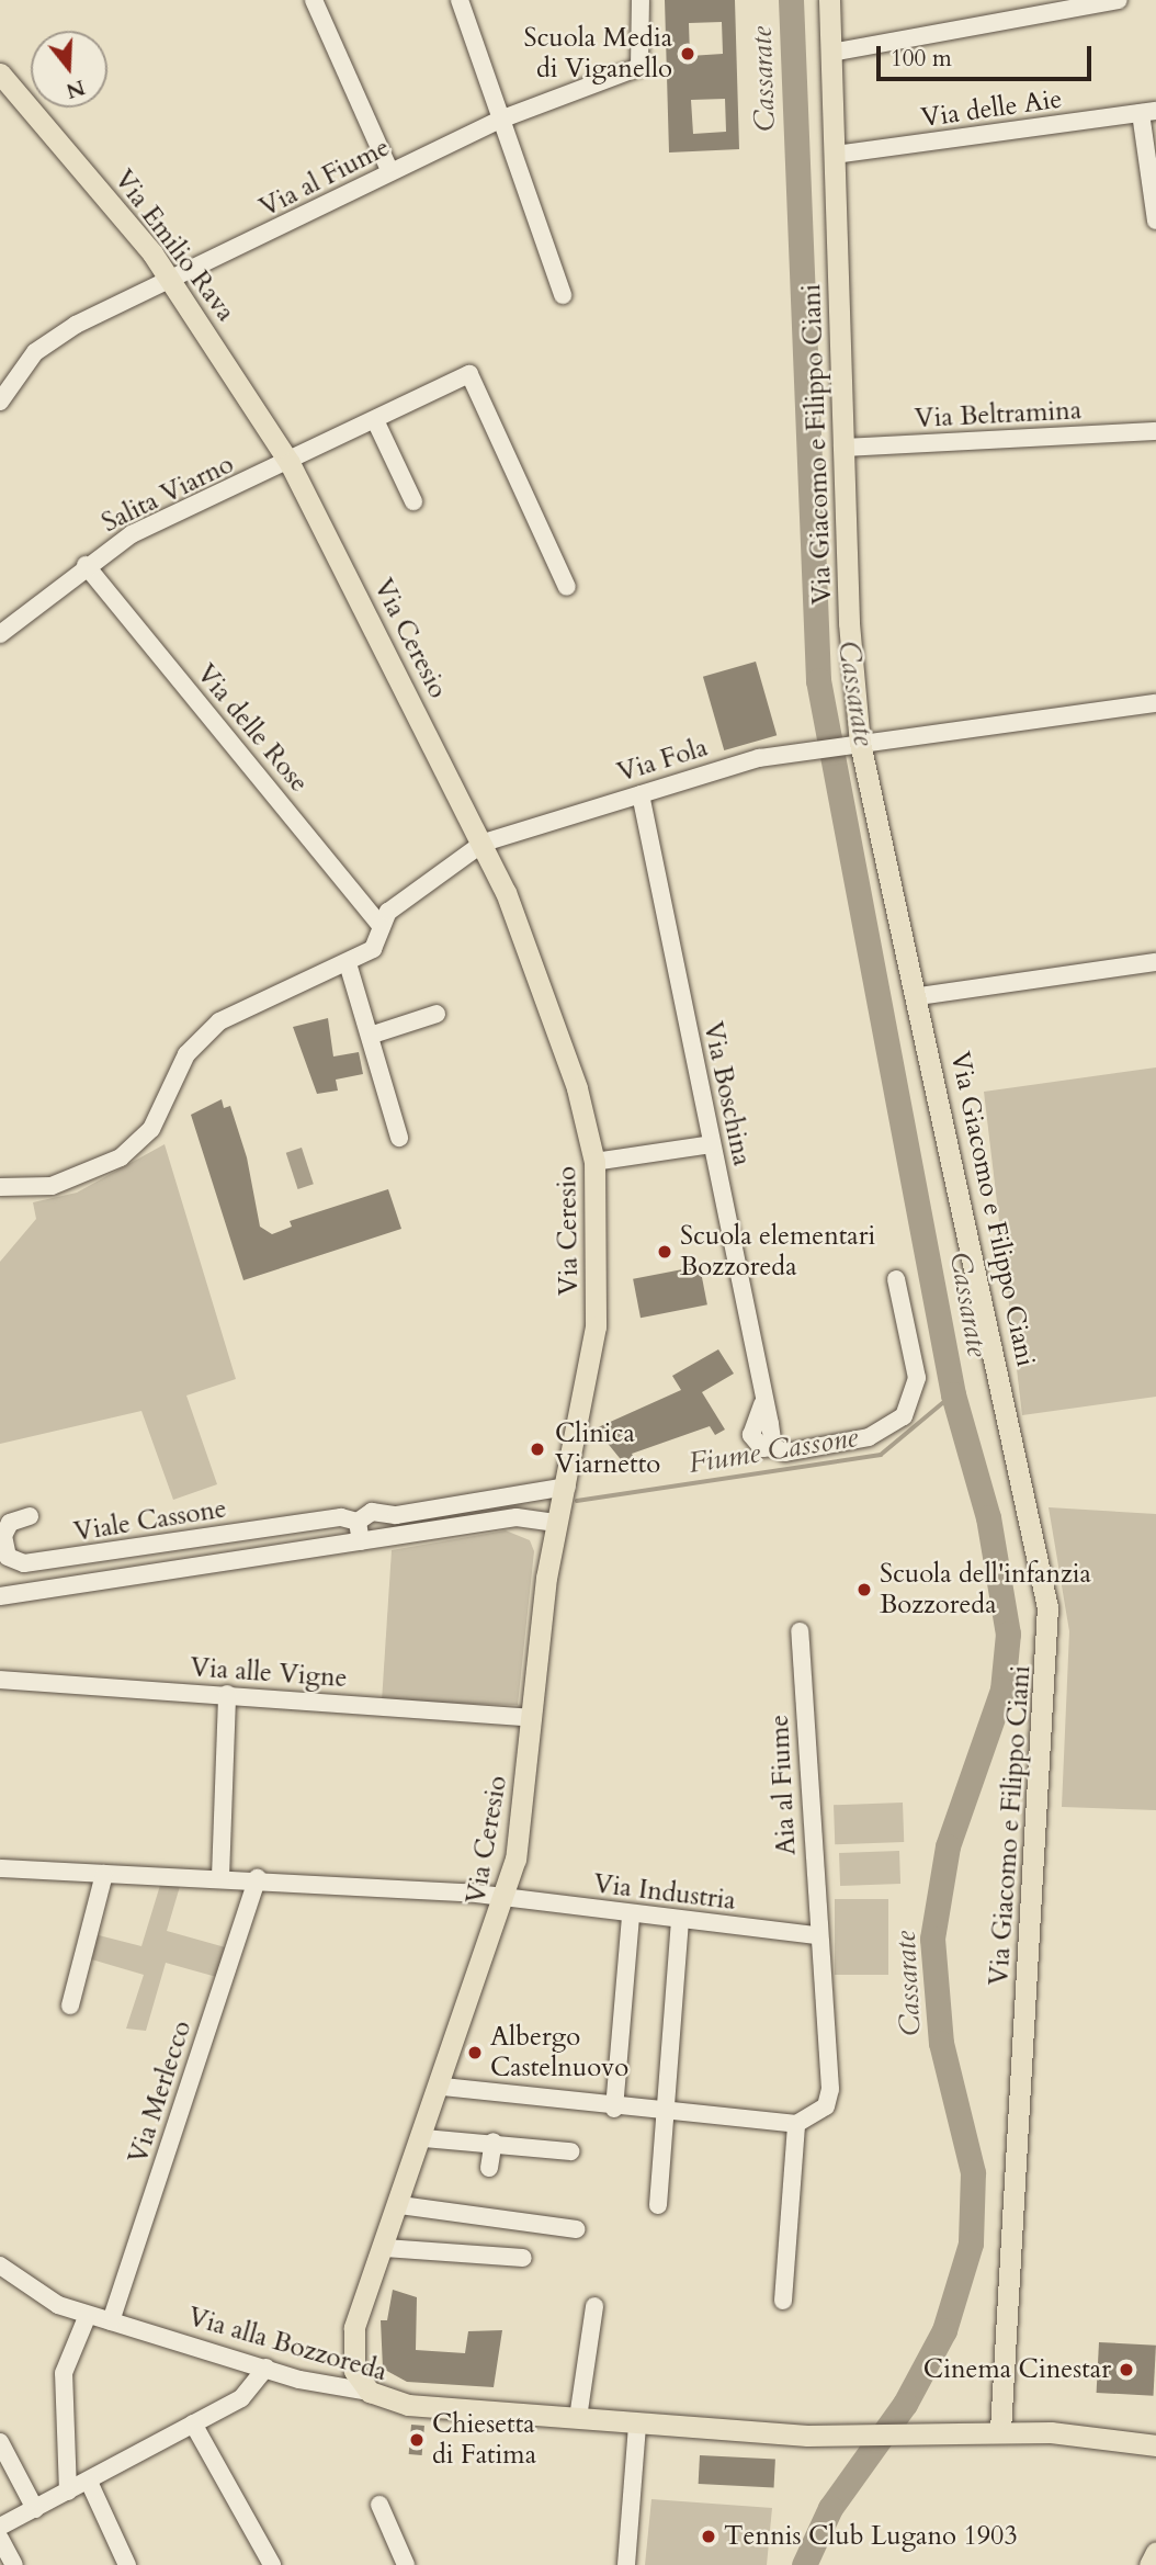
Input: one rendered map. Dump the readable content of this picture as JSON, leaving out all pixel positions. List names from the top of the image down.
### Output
{
  "streets": {
    "main road": [
      "Via Emilio Rava",
      "Via Giacomo e Filippo Ciani",
      "Via Ceresio",
      "Via alla Bozzoreda"
    ],
    "street": [
      "Via delle Aie",
      "Via al Fiume",
      "Via Beltramina",
      "Salita Viarno",
      "Via delle Rose",
      "Via Fola",
      "Via Boschina",
      "Viale Cassone",
      "Via alle Vigne",
      "Aia al Fiume",
      "Via Industria",
      "Via Merlecco"
    ]
  },
  "crossings": [
    ["Via delle Aie", "Via Giacomo e Filippo Ciani"],
    ["Via al Fiume", "Via Emilio Rava"],
    ["Via Emilio Rava", "Salita Viarno"],
    ["Via Emilio Rava", "Via Ceresio"],
    ["Via Beltramina", "Via Giacomo e Filippo Ciani"],
    ["Via Giacomo e Filippo Ciani", "Via Fola"],
    ["Via Giacomo e Filippo Ciani", "Via alla Bozzoreda"],
    ["Salita Viarno", "Via Ceresio"],
    ["Salita Viarno", "Via delle Rose"],
    ["Via Ceresio", "Via Fola"],
    ["Via Ceresio", "Viale Cassone"],
    ["Via Ceresio", "Via alle Vigne"],
    ["Via Ceresio", "Via Industria"],
    ["Via delle Rose", "Via Fola"],
    ["Via Fola", "Via Boschina"],
    ["Aia al Fiume", "Via Industria"],
    ["Via Industria", "Via Merlecco"],
    ["Via Merlecco", "Via alla Bozzoreda"]
  ],
  "water": ["Cassarate", "Fiume Cassone"],
  "places": [
    "Scuola Media di Viganello",
    "Scuola elementari Bozzoreda",
    "Clinica Viarnetto",
    "Scuola dell'infanzia Bozzoreda",
    "Albergo Castelnuovo",
    "Cinema Cinestar",
    "Chiesetta di Fatima",
    "Tennis Club Lugano 1903"
  ],
  "scale_bar": "100 m",
  "north": "bottom"
}
